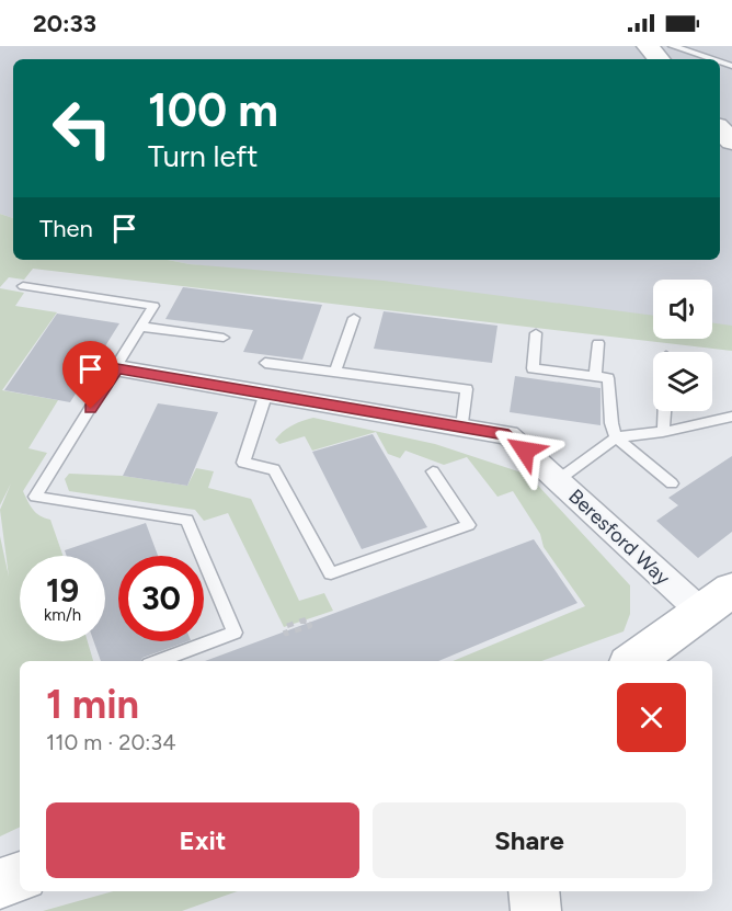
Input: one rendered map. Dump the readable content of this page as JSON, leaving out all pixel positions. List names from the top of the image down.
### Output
{
  "streets": {
    "street": ["Beresford Way"]
  },
  "page": {
    "status": "20:33",
    "turn": ["100 m", "Turn left"],
    "then": "Then",
    "speed": "19 km/h",
    "limit": "30",
    "heading": ["1 min", "110 m · 20:34"],
    "buttons": ["Exit", "Share"]
  }
}
